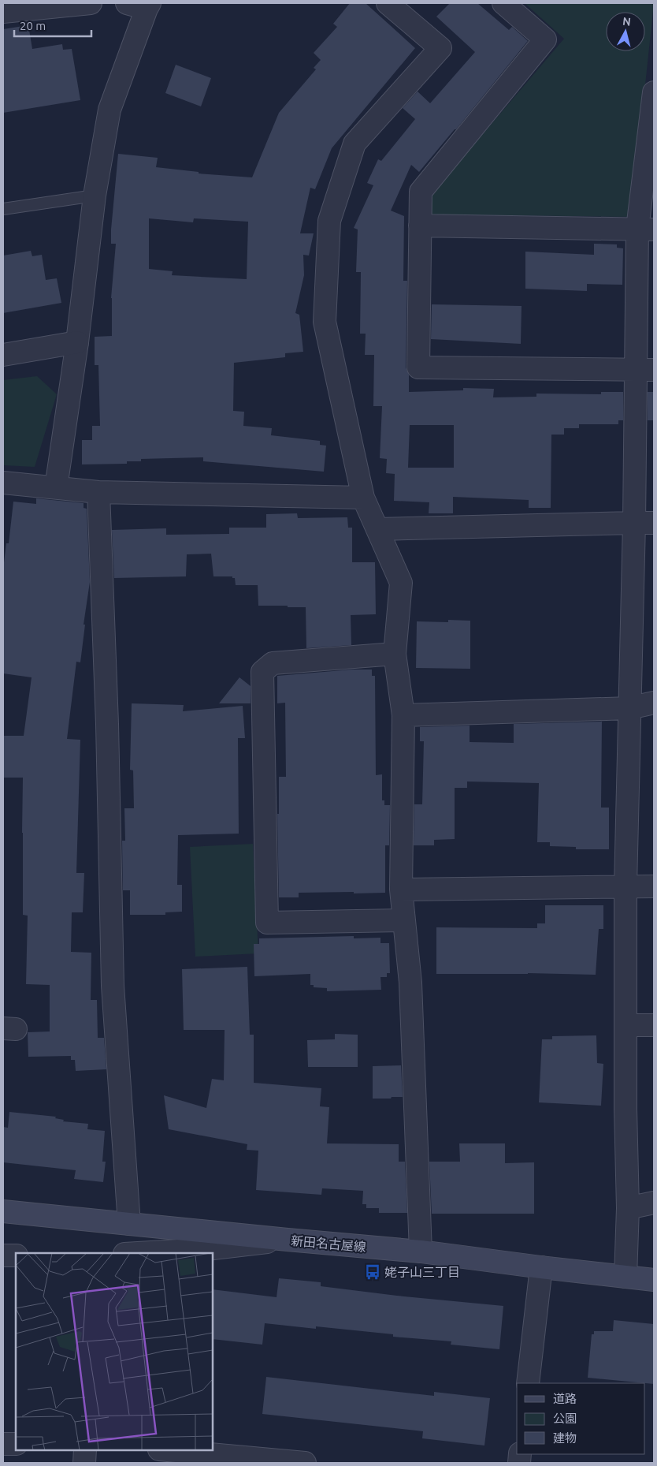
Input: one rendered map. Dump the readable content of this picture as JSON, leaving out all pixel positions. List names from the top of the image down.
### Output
{
  "streets": {
    "main road": ["新田名古屋線"]
  },
  "places": {
    "bus stop": ["姥子山三丁目"]
  },
  "legend": ["道路", "公園", "建物"],
  "scale_bar": "20 m",
  "north": "top"
}
